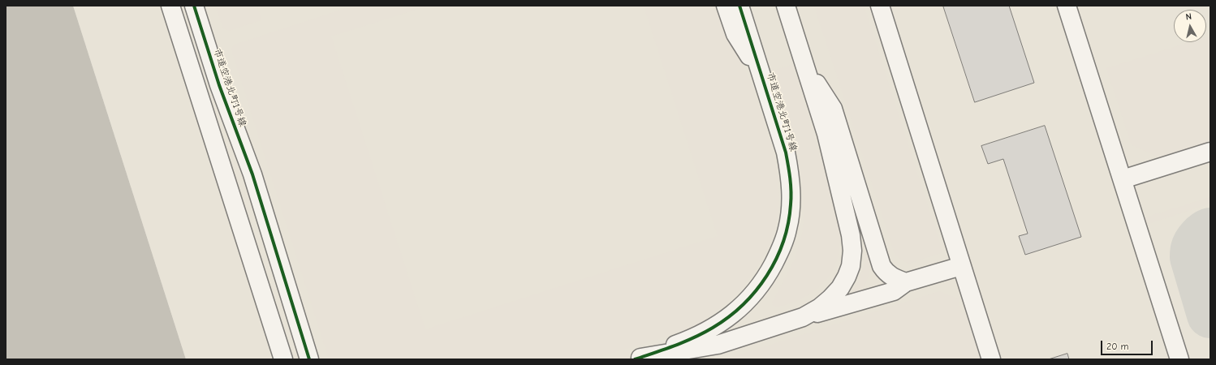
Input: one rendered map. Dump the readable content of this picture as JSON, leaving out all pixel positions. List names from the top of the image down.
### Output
{
  "streets": {
    "street": ["市道空港北町1号線"]
  },
  "scale_bar": "20 m",
  "north": "top"
}
